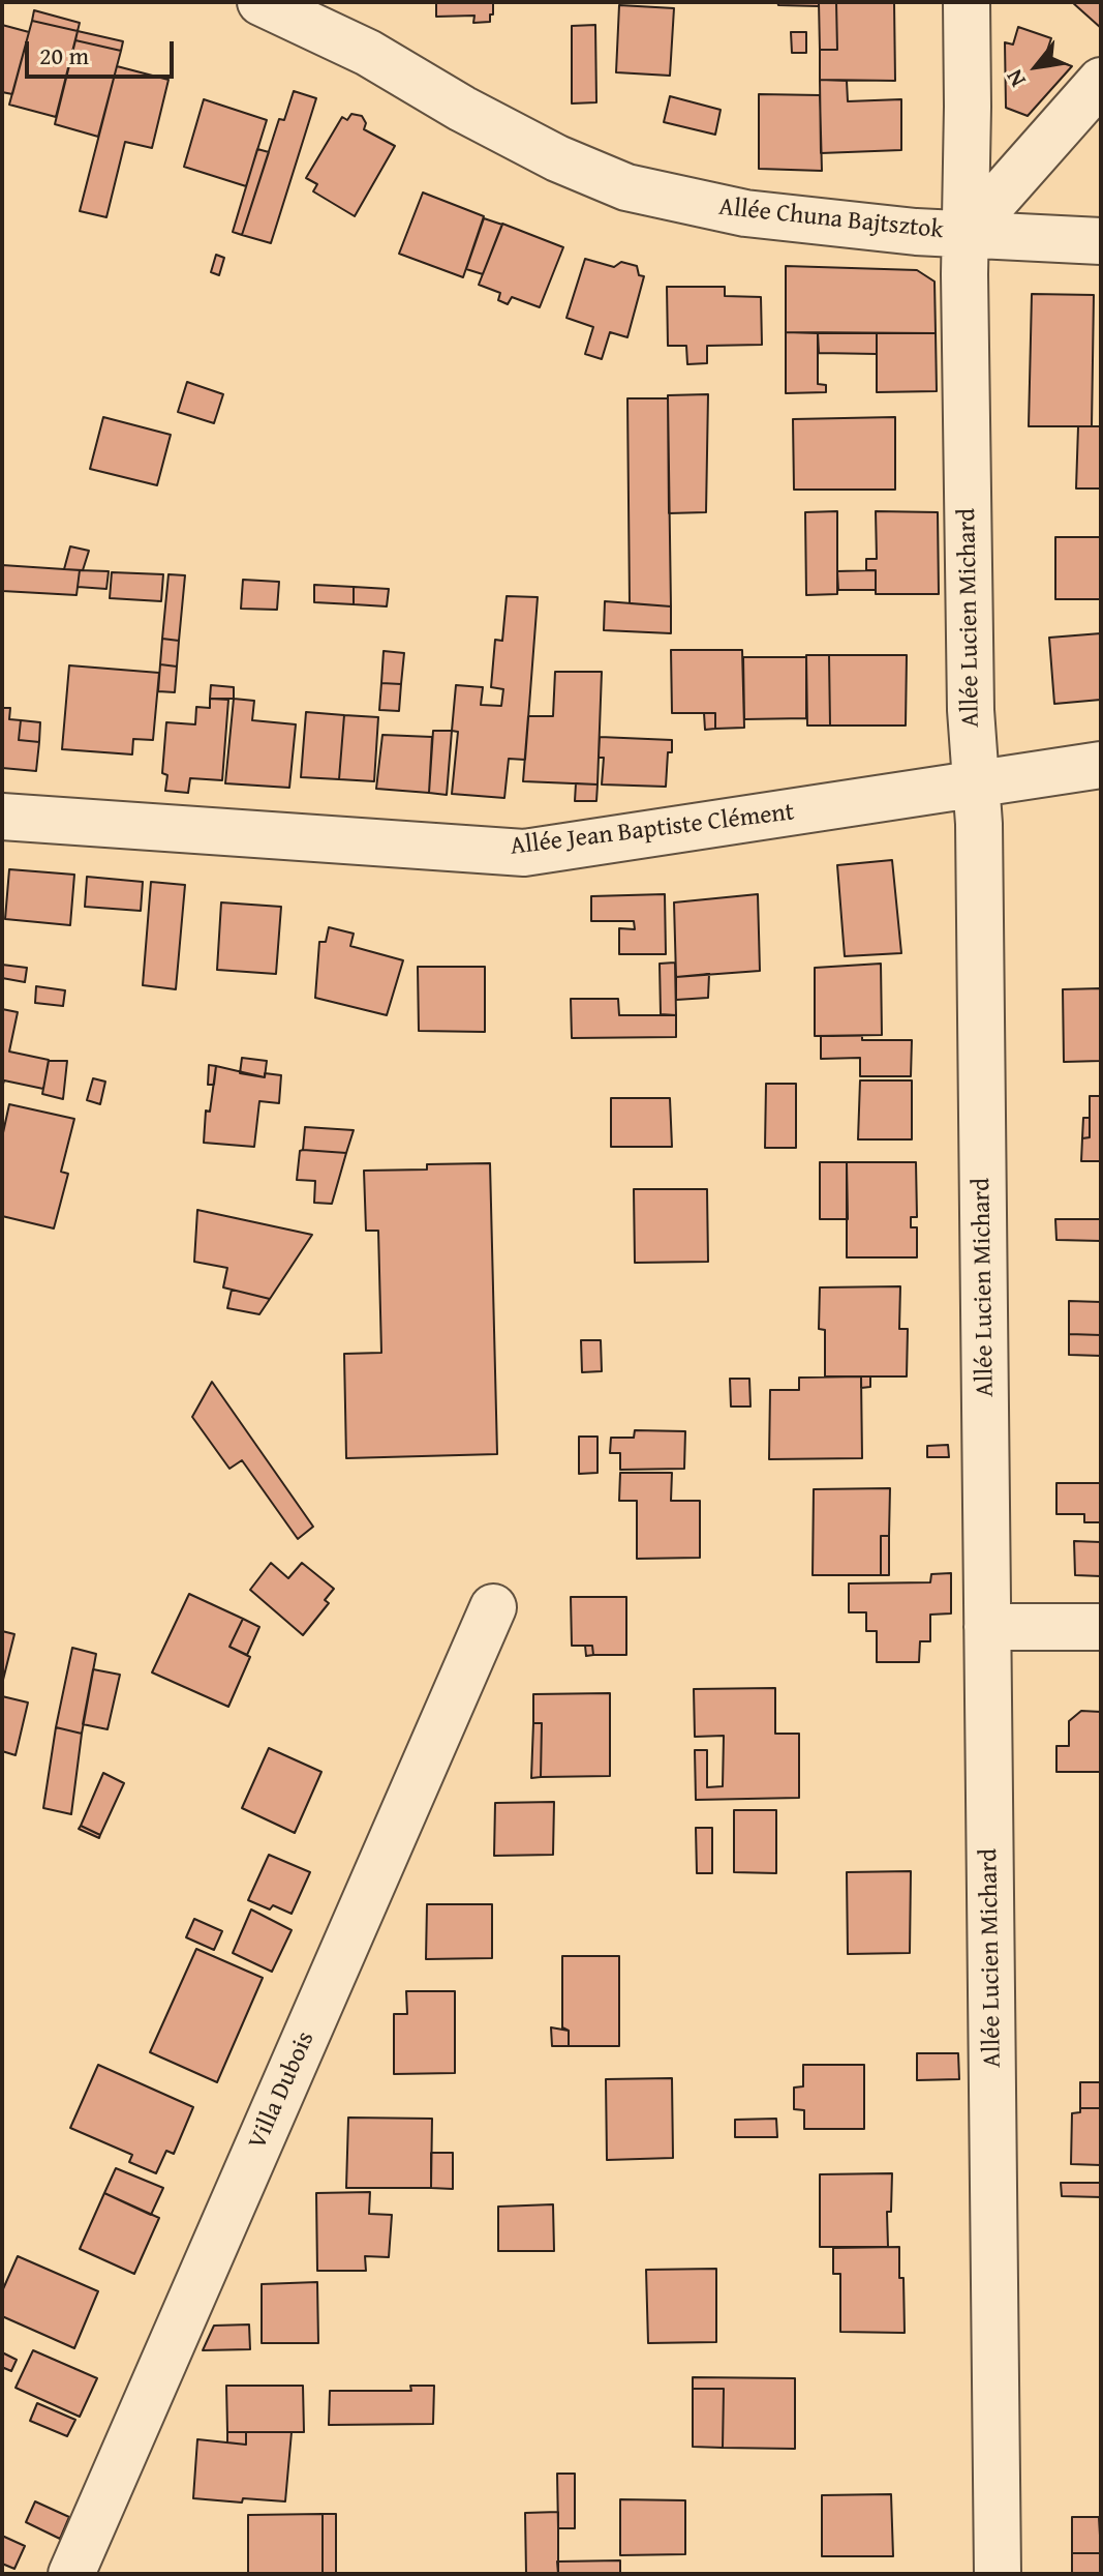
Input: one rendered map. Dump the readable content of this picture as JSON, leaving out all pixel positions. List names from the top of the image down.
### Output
{
  "streets": {
    "street": [
      "Allée Chuna Bajtsztok",
      "Allée Lucien Michard",
      "Allée Jean Baptiste Clément",
      "Villa Dubois"
    ]
  },
  "crossings": [
    ["Allée Chuna Bajtsztok", "Allée Lucien Michard"],
    ["Allée Lucien Michard", "Allée Jean Baptiste Clément"]
  ],
  "scale_bar": "20 m",
  "north": "bottom left"
}
